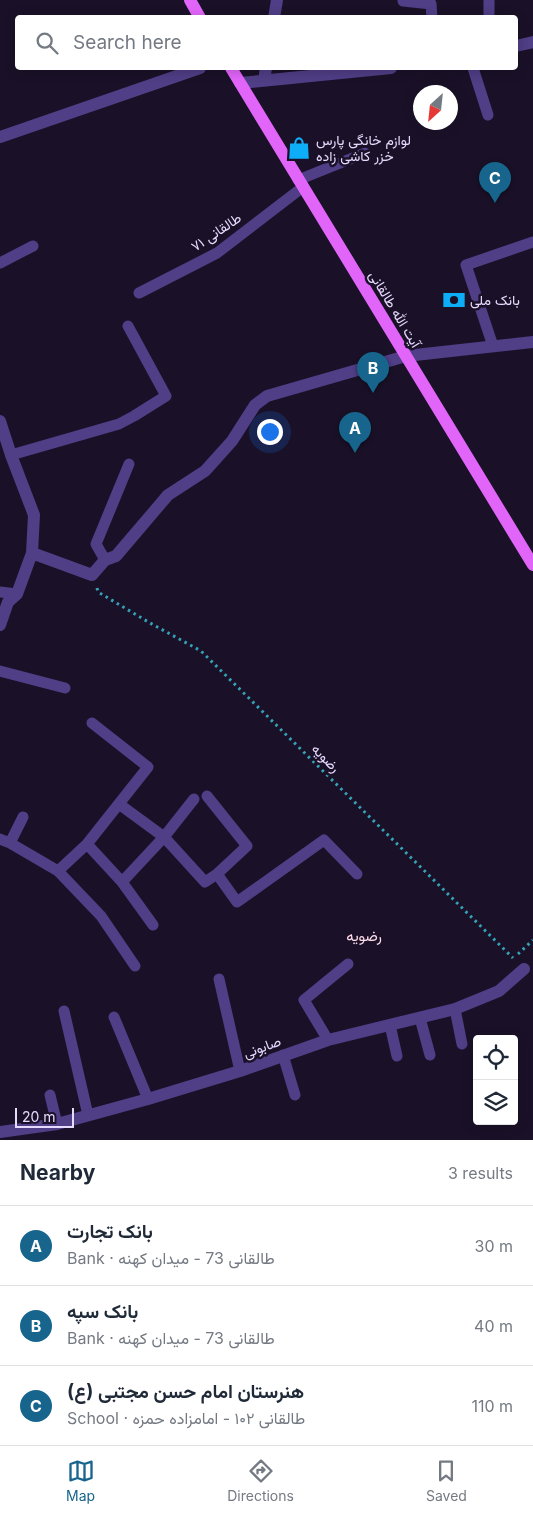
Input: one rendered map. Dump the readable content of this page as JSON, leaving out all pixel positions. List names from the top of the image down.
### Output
{
  "streets": {
    "main road": ["آیت الله طالقانی"],
    "street": ["صابونی"],
    "lane": ["طالقانی ۷۱"],
    "path": ["رضویه"]
  },
  "crossings": [
    ["طالقانی ۷۱", "آیت الله طالقانی"],
    ["رضویه", "صابونی"]
  ],
  "districts": ["رضویه"],
  "places": {
    "shop": ["لوازم خانگی پارس خزر کاشی زاده"],
    "bank": ["بانک ملی"]
  },
  "scale_bar": "20 m",
  "north": "bottom left",
  "page": {
    "search": "Search here",
    "pins": ["C", "B", "A"],
    "scale": "20 m",
    "heading": ["Nearby", "3 results"],
    "list": [
      {
        "mark": "A",
        "name": "بانک تجارت",
        "note": "Bank · طالقانی 73 - میدان کهنه",
        "value": "30 m"
      },
      {
        "mark": "B",
        "name": "بانک سپه",
        "note": "Bank · طالقانی 73 - میدان کهنه",
        "value": "40 m"
      },
      {
        "mark": "C",
        "name": "هنرستان امام حسن مجتبی (ع)",
        "note": "School · طالقانی ۱۰۲ - امامزاده حمزه",
        "value": "110 m"
      }
    ],
    "nav": ["Map", "Directions", "Saved"]
  }
}
